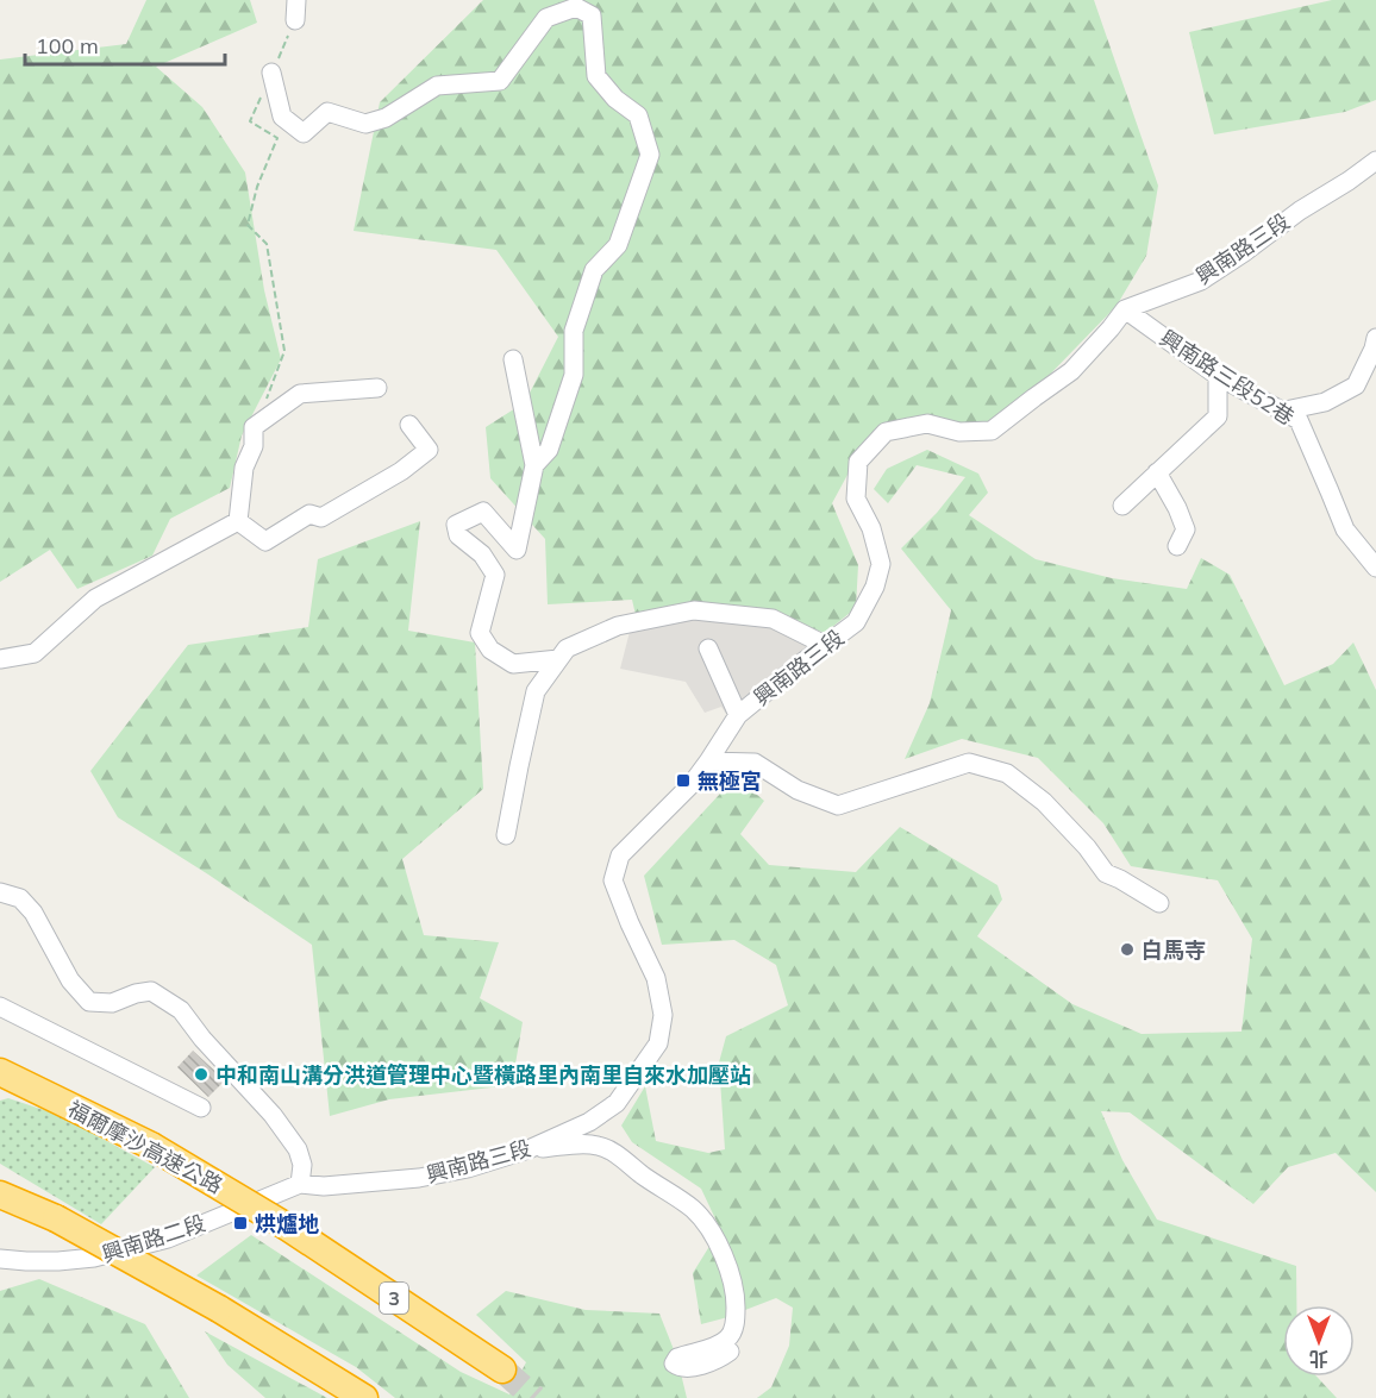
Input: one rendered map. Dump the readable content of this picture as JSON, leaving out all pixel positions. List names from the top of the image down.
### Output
{
  "streets": {
    "highway": ["福爾摩沙高速公路", "3"],
    "street": ["興南路三段", "興南路三段52巷", "興南路二段"]
  },
  "crossings": [
    ["興南路三段", "興南路三段52巷"],
    ["興南路三段", "興南路二段"]
  ],
  "places": {
    "transit": ["無極宮", "烘爐地"],
    "other": ["白馬寺", "中和南山溝分洪道管理中心暨橫路里內南里自來水加壓站"]
  },
  "scale_bar": "100 m",
  "north": "bottom"
}
